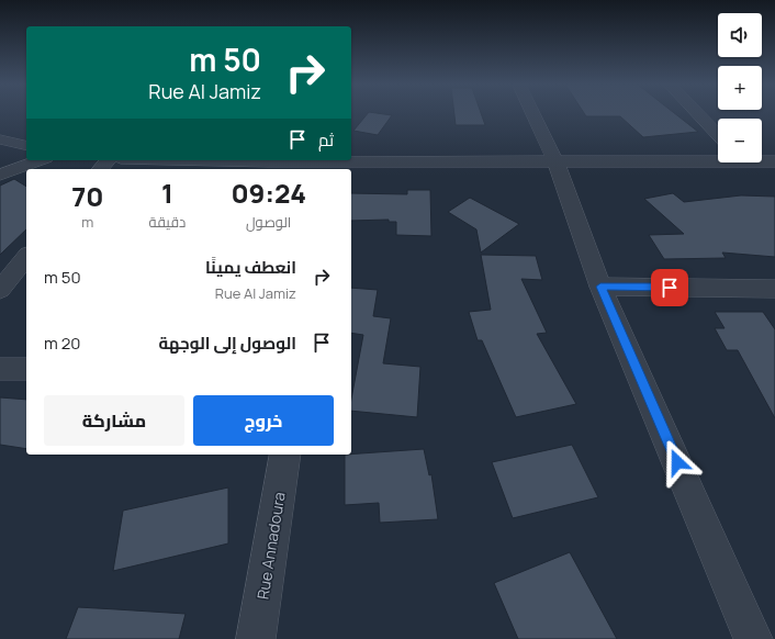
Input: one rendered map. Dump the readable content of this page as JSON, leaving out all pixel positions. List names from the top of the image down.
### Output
{
  "streets": {
    "street": ["Rue Annadoura"]
  },
  "page": {
    "map_buttons": ["+", "−"],
    "turn": ["50 m", "Rue Al Jamiz"],
    "then": "ثم",
    "eta": [
      "09:24",
      "الوصول",
      "1",
      "دقيقة",
      "70",
      "m"
    ],
    "list": [
      {
        "name": "انعطف يمينًا",
        "note": "Rue Al Jamiz",
        "value": "50 m"
      },
      {
        "name": "الوصول إلى الوجهة",
        "value": "20 m"
      }
    ],
    "buttons": ["خروج", "مشاركة"]
  }
}
